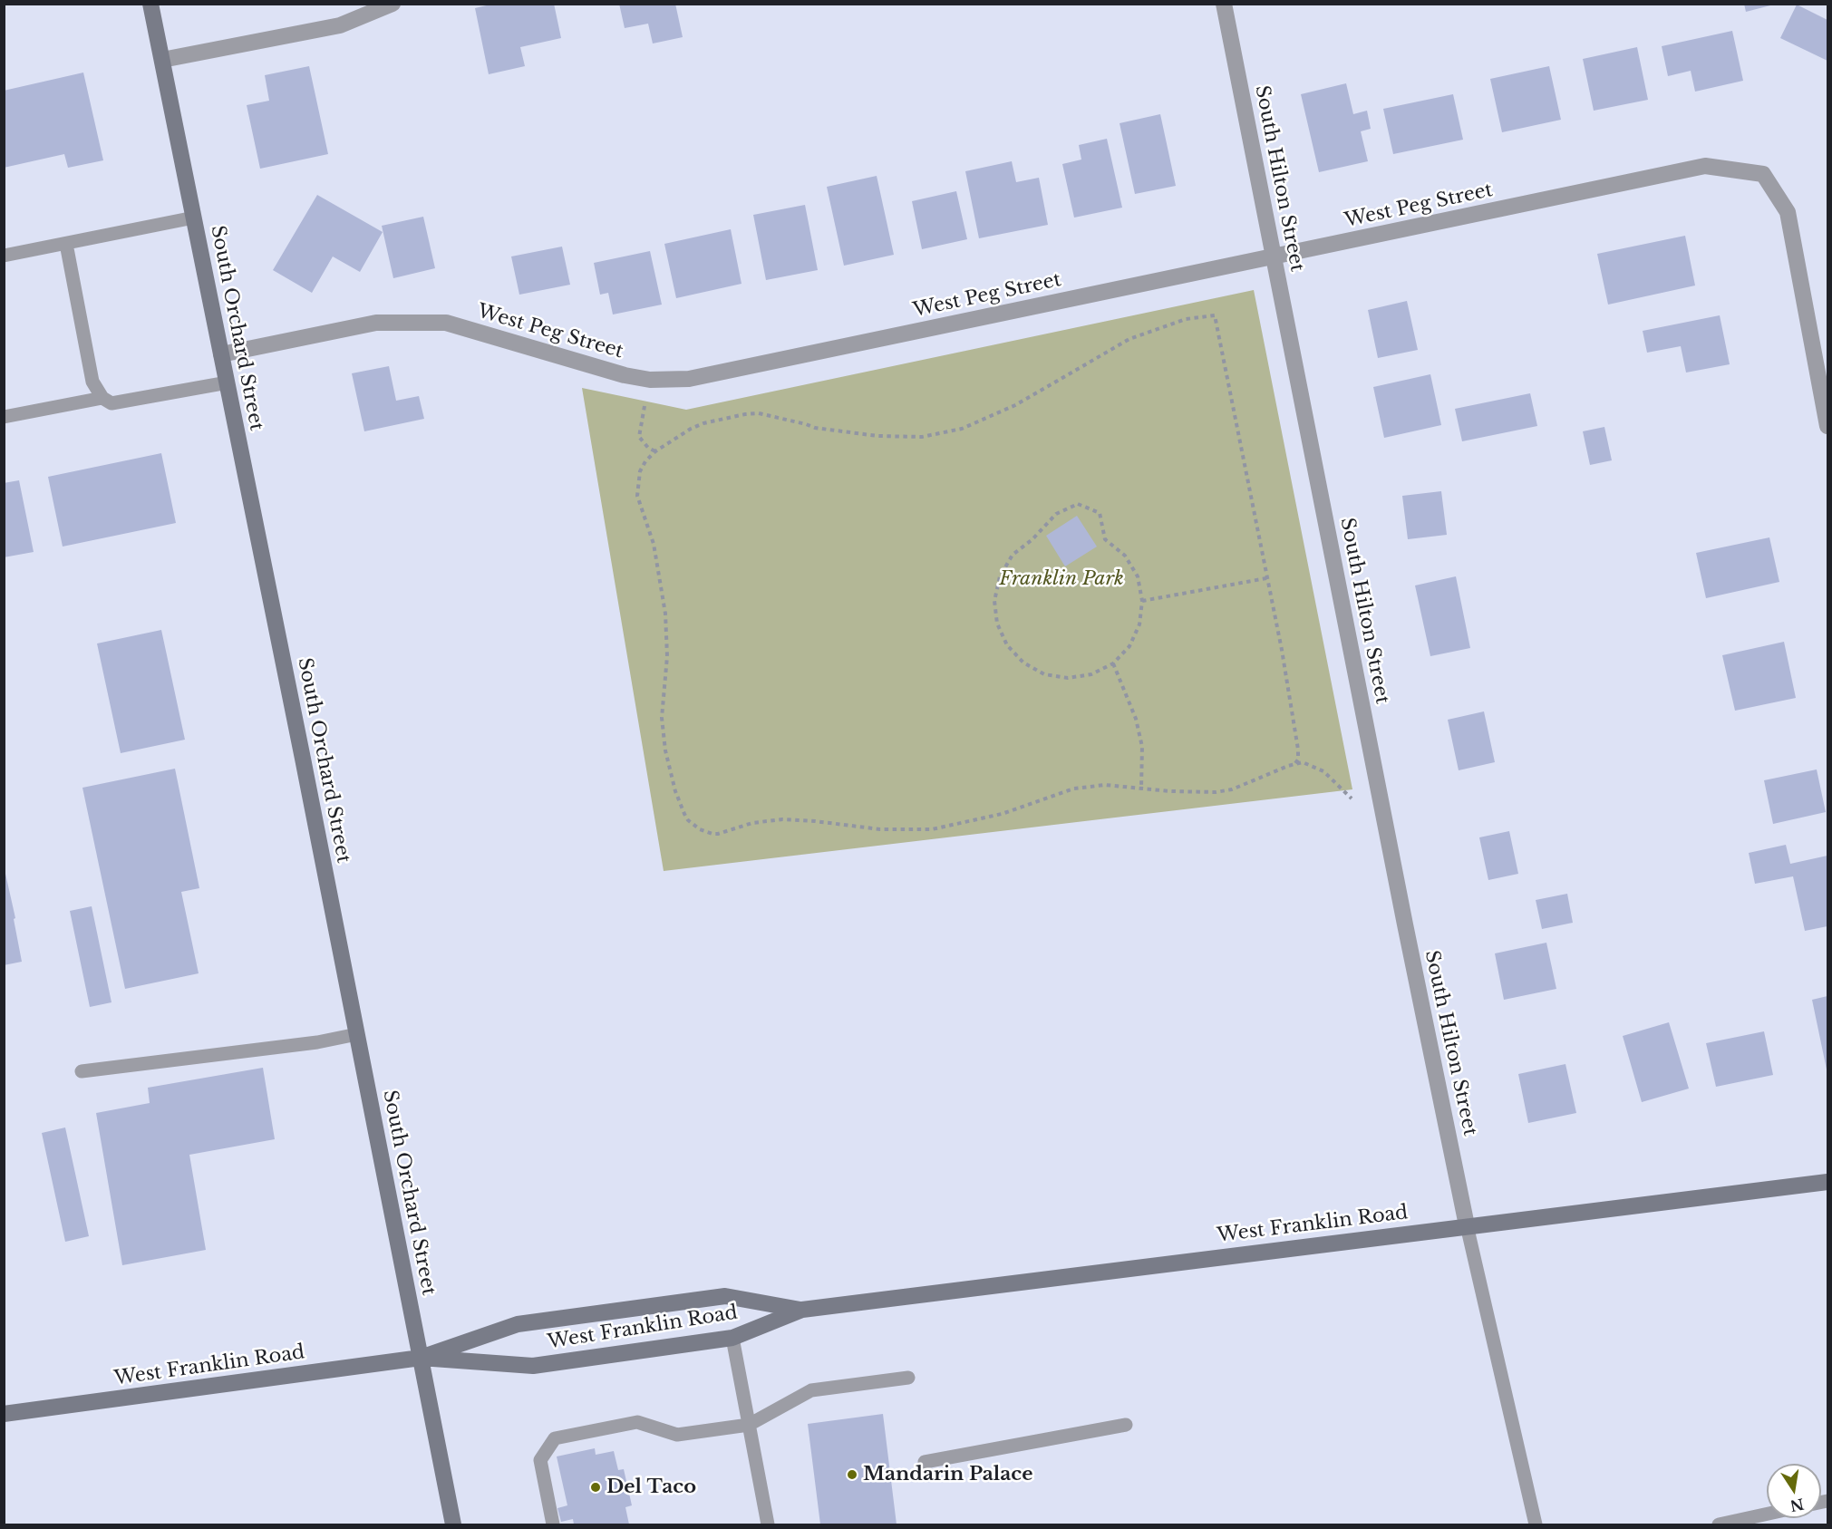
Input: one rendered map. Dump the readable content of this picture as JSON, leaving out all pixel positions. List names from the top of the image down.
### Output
{
  "streets": {
    "street": [
      "South Hilton Street",
      "West Peg Street",
      "South Orchard Street",
      "West Franklin Road"
    ]
  },
  "crossings": [
    ["South Hilton Street", "West Peg Street"],
    ["South Hilton Street", "West Franklin Road"],
    ["West Peg Street", "South Orchard Street"],
    ["South Orchard Street", "West Franklin Road"]
  ],
  "parks": ["Franklin Park"],
  "places": ["Mandarin Palace", "Del Taco"],
  "north": "bottom"
}
